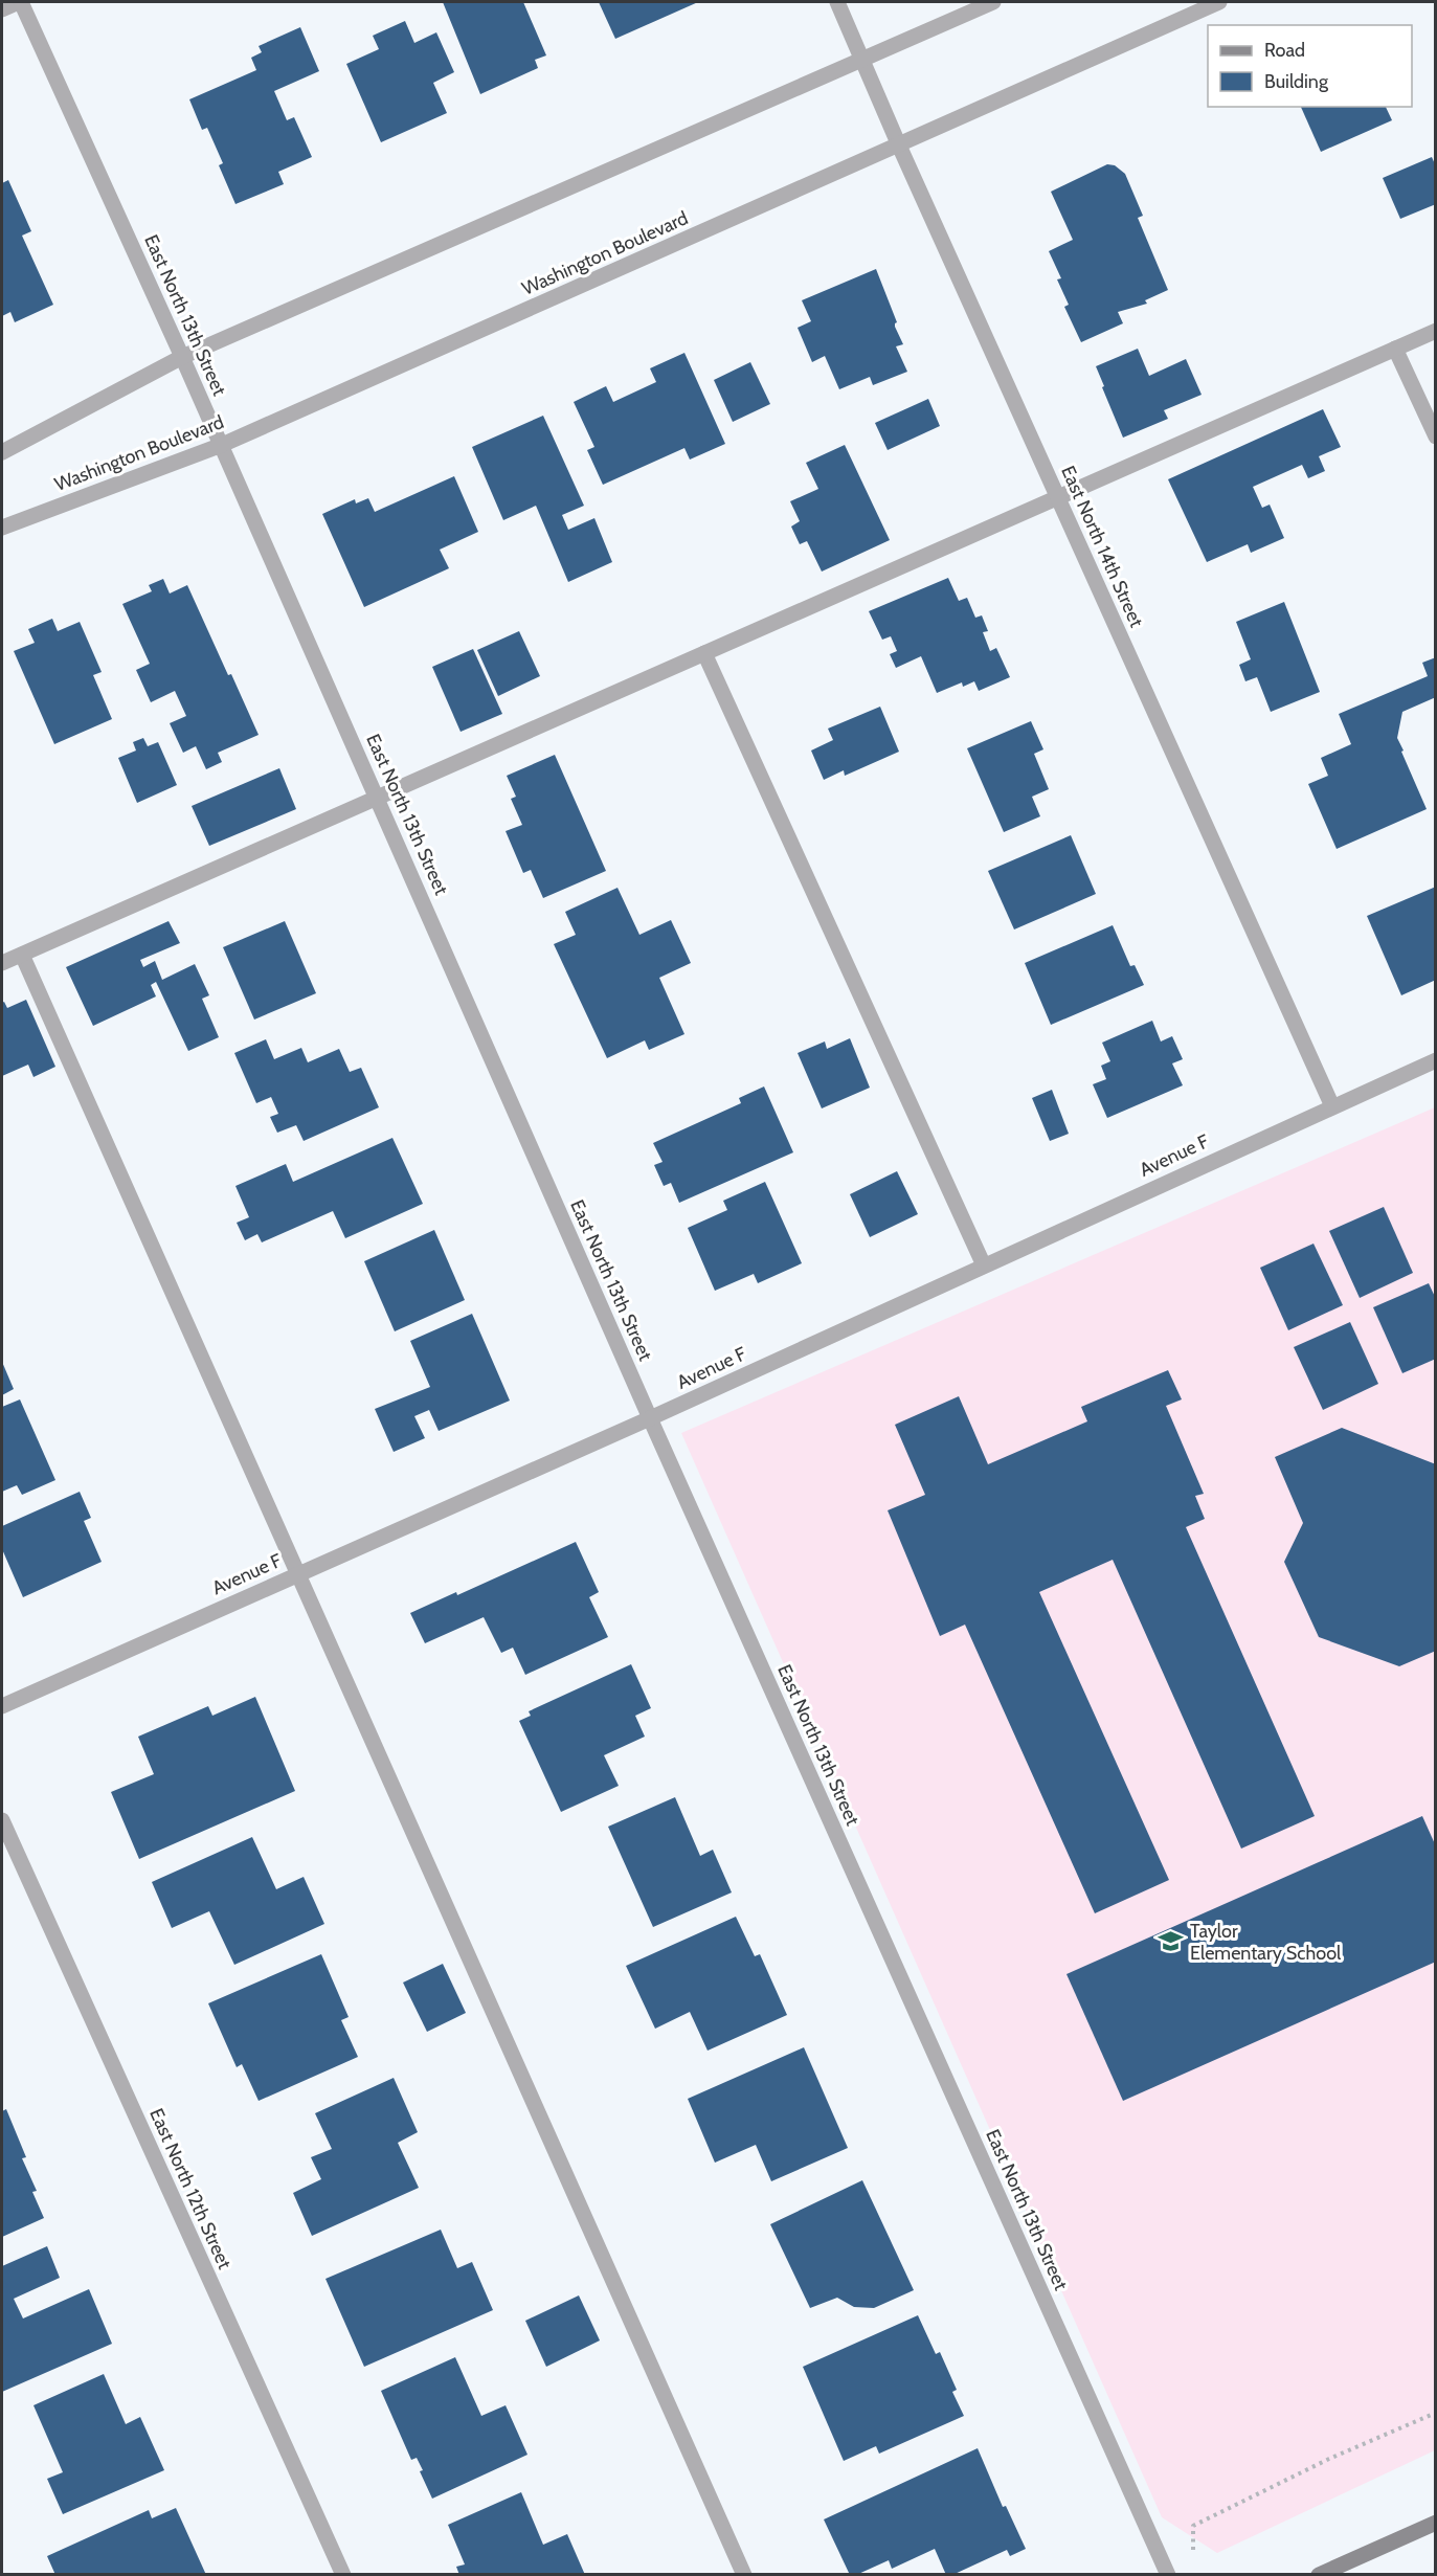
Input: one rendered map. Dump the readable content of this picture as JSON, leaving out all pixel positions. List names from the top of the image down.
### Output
{
  "streets": {
    "street": [
      "Washington Boulevard",
      "East North 13th Street",
      "East North 14th Street",
      "Avenue F",
      "East North 12th Street"
    ]
  },
  "crossings": [
    ["Washington Boulevard", "East North 13th Street"],
    ["Washington Boulevard", "East North 14th Street"],
    ["East North 13th Street", "Avenue F"],
    ["East North 14th Street", "Avenue F"]
  ],
  "places": {
    "school or university": ["Taylor Elementary School"]
  },
  "legend": ["Road", "Building"]
}
